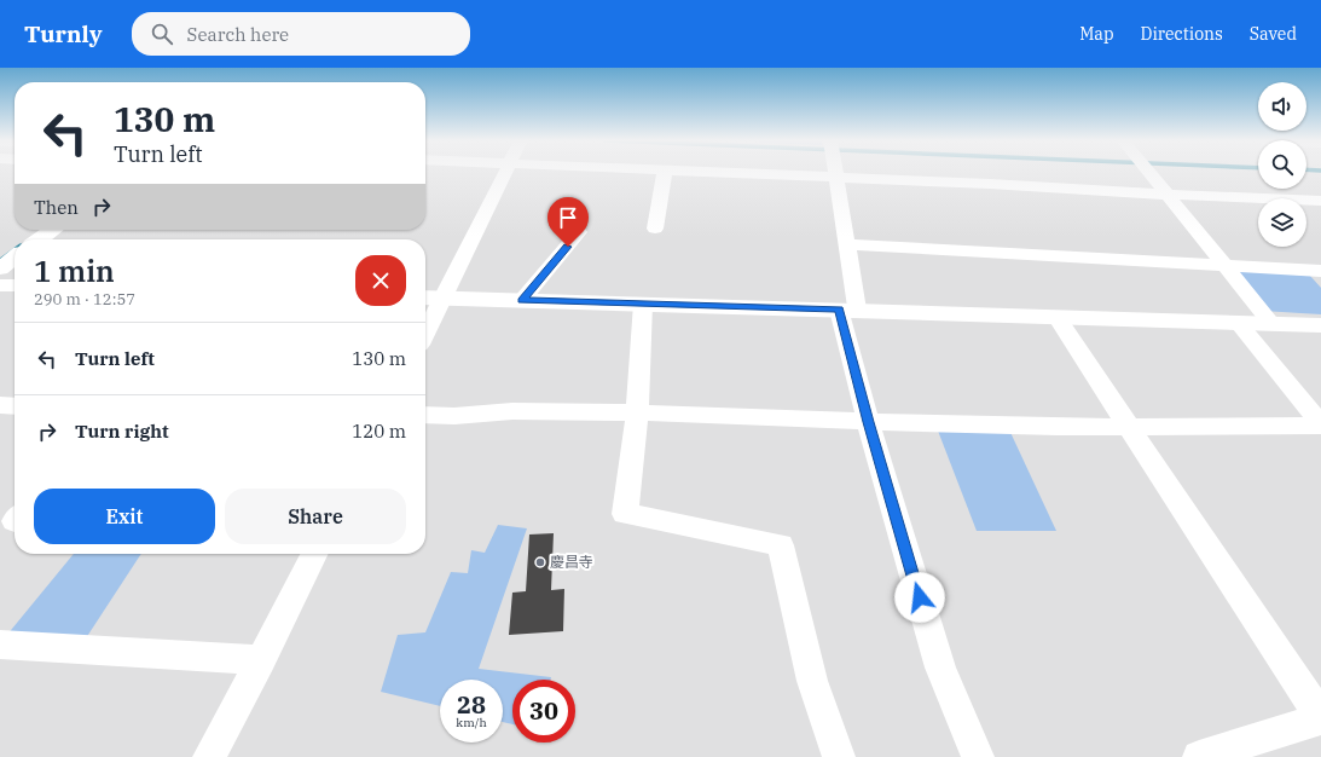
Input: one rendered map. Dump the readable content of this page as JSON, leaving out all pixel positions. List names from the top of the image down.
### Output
{
  "places": ["慶昌寺"],
  "page": {
    "header": "Turnly",
    "search": "Search here",
    "nav": ["Map", "Directions", "Saved"],
    "turn": ["130 m", "Turn left"],
    "then": "Then",
    "heading": ["1 min", "290 m · 12:57"],
    "list": [
      {
        "name": "Turn left",
        "value": "130 m"
      },
      {
        "name": "Turn right",
        "value": "120 m"
      }
    ],
    "buttons": ["Exit", "Share"],
    "speed": "28 km/h",
    "limit": "30"
  }
}
